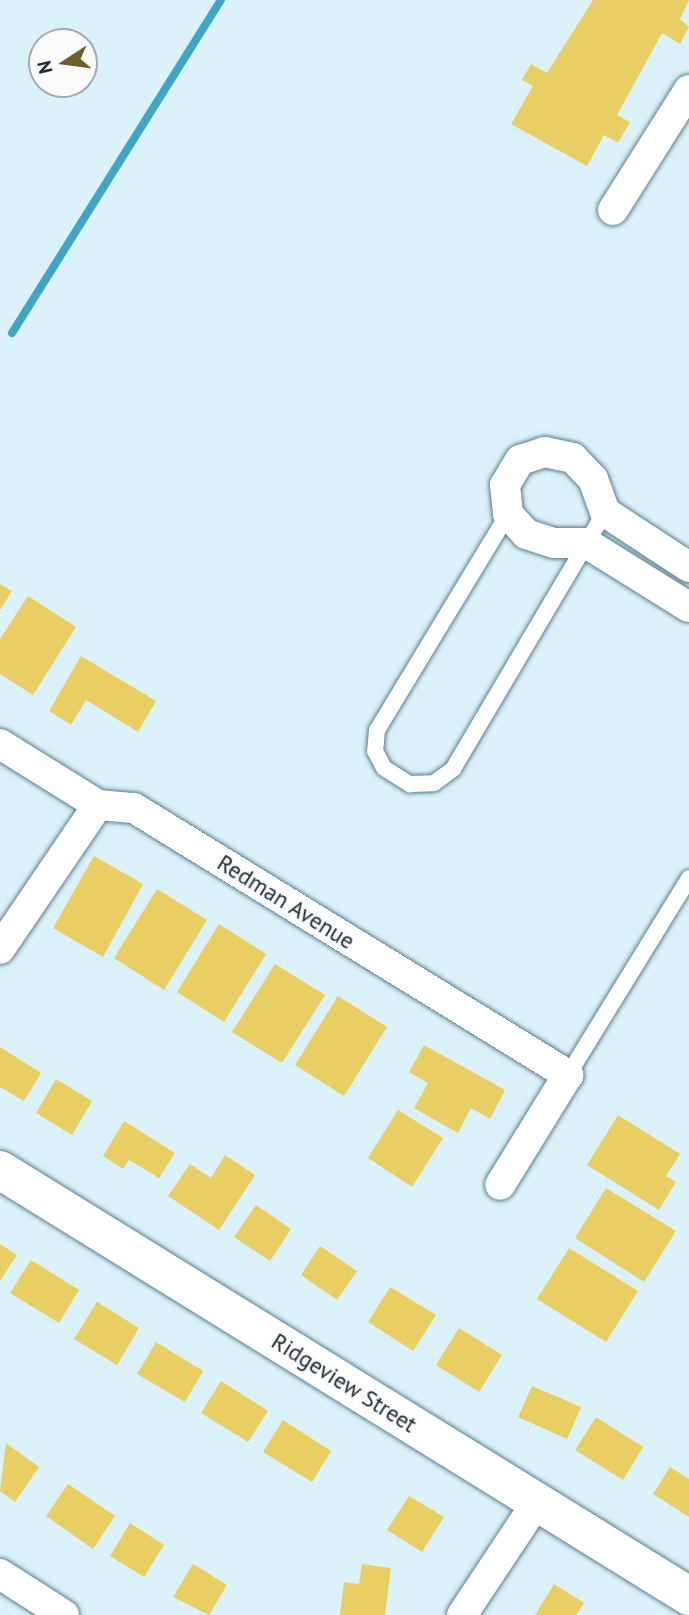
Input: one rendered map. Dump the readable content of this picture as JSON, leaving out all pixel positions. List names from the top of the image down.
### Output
{
  "streets": {
    "street": ["Redman Avenue", "Ridgeview Street"]
  },
  "north": "left"
}
